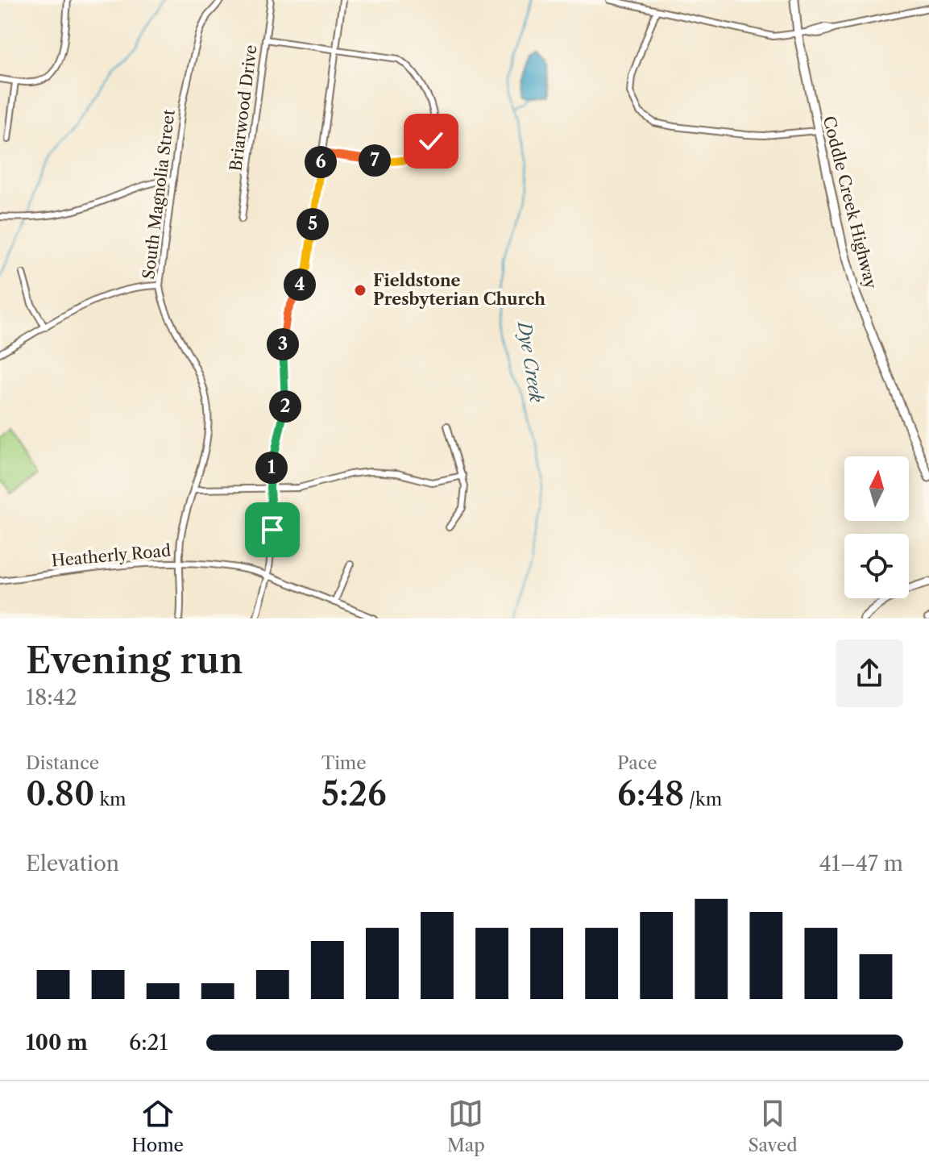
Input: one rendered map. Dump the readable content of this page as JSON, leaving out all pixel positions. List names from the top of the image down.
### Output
{
  "streets": {
    "main road": ["Coddle Creek Highway"],
    "street": ["Briarwood Drive", "South Magnolia Street", "Heatherly Road"]
  },
  "crossings": [
    ["South Magnolia Street", "Heatherly Road"]
  ],
  "water": ["Dye Creek"],
  "places": ["Fieldstone Presbyterian Church"],
  "north": "top",
  "page": {
    "pins": [
      "7",
      "6",
      "5",
      "4",
      "3",
      "2",
      "1"
    ],
    "heading": ["Evening run", "18:42"],
    "stats": [
      ["Distance", "0.80 km"],
      ["Time", "5:26"],
      ["Pace", "6:48 /km"]
    ],
    "chart": ["Elevation", "41–47 m"],
    "list": [
      {
        "name": "100 m",
        "note": "6:21"
      }
    ],
    "tabs": ["Home", "Map", "Saved"]
  }
}
